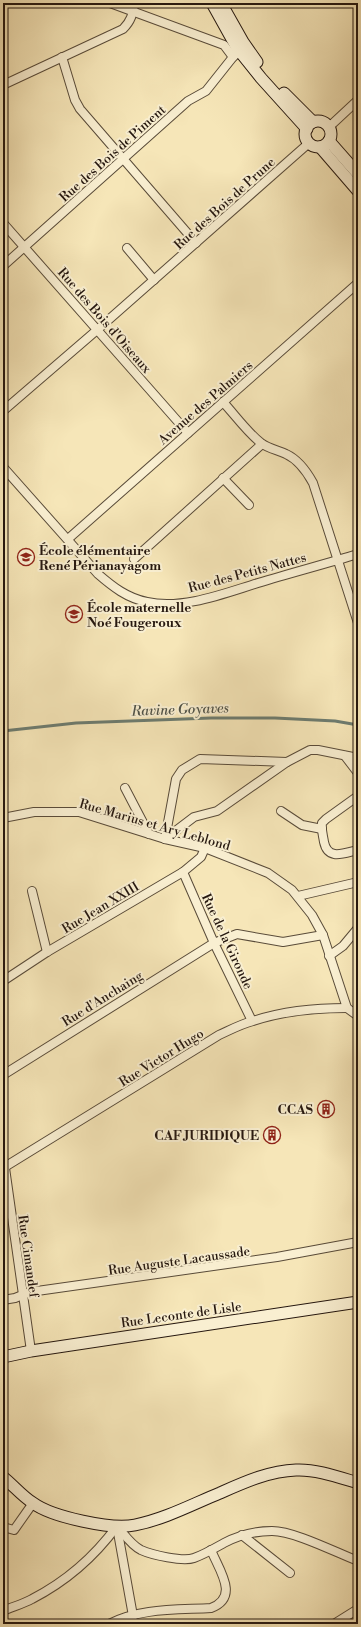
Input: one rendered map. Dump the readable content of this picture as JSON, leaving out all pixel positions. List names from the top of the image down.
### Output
{
  "streets": {
    "main road": ["Rue Leconte de Lisle"],
    "street": [
      "Rue des Bois de Piment",
      "Rue des Bois de Prune",
      "Rue des Bois d'Oiseaux",
      "Avenue des Palmiers",
      "Rue des Petits Nattes",
      "Rue Marius et Ary Leblond",
      "Rue Jean XXIII",
      "Rue de la Gironde",
      "Rue d'Anchaing",
      "Rue Victor Hugo",
      "Rue Cimandef",
      "Rue Auguste Lacaussade"
    ]
  },
  "crossings": [
    ["Rue des Bois de Piment", "Rue des Bois d'Oiseaux"],
    ["Rue des Bois de Prune", "Rue des Bois d'Oiseaux"],
    ["Rue des Bois d'Oiseaux", "Avenue des Palmiers"],
    ["Avenue des Palmiers", "Rue des Petits Nattes"],
    ["Rue Marius et Ary Leblond", "Rue Jean XXIII"],
    ["Rue Marius et Ary Leblond", "Rue d'Anchaing"],
    ["Rue Marius et Ary Leblond", "Rue Victor Hugo"],
    ["Rue Jean XXIII", "Rue de la Gironde"],
    ["Rue de la Gironde", "Rue d'Anchaing"],
    ["Rue de la Gironde", "Rue Victor Hugo"],
    ["Rue Victor Hugo", "Rue Cimandef"],
    ["Rue Cimandef", "Rue Auguste Lacaussade"],
    ["Rue Cimandef", "Rue Leconte de Lisle"]
  ],
  "water": ["Ravine Goyaves"],
  "places": {
    "school or university": ["École élémentaire René Périanayagom", "École maternelle Noé Fougeroux"],
    "building": ["CCAS", "CAF JURIDIQUE"]
  }
}
